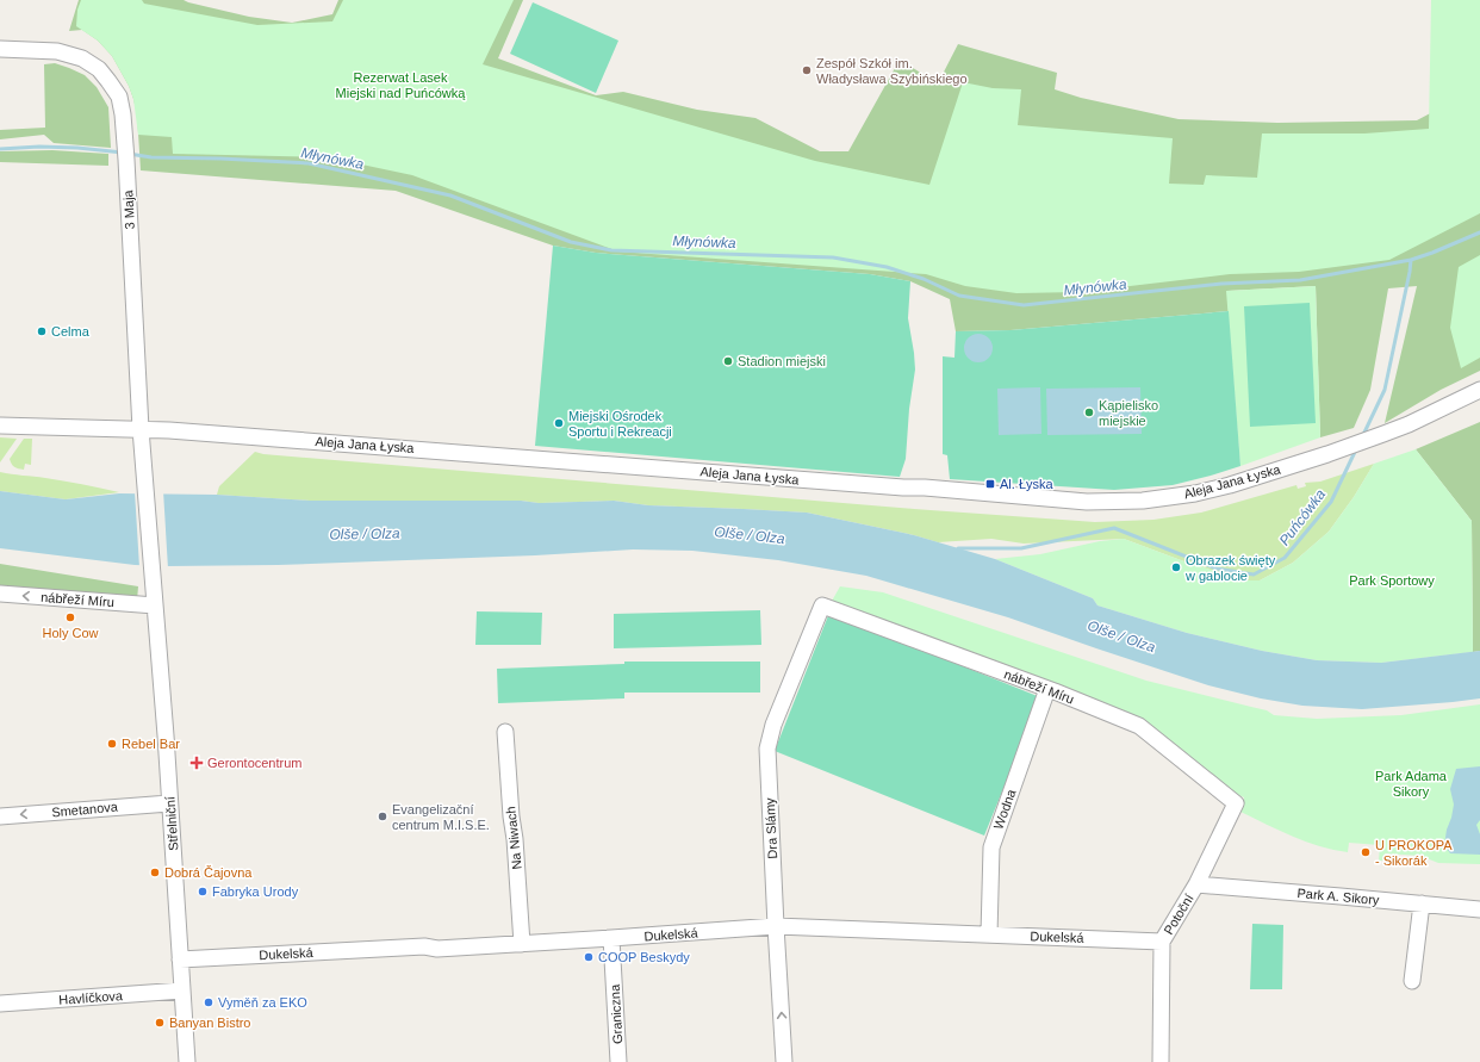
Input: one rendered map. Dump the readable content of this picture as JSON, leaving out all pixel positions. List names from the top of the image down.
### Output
{
  "streets": {
    "street": [
      "3 Maja",
      "Aleja Jana Łyska",
      "nábřeží Míru",
      "Smetanova",
      "Wodna",
      "Střelniční",
      "Dra Slámy",
      "Na Niwach",
      "Park A. Sikory",
      "Potoční",
      "Dukelská",
      "Havlíčkova",
      "Graniczna"
    ]
  },
  "crossings": [
    ["3 Maja", "Aleja Jana Łyska"],
    ["3 Maja", "Střelniční"],
    ["nábřeží Míru", "Wodna"],
    ["nábřeží Míru", "Střelniční"],
    ["nábřeží Míru", "Dra Slámy"],
    ["nábřeží Míru", "Potoční"],
    ["Smetanova", "Střelniční"],
    ["Wodna", "Dukelská"],
    ["Střelniční", "Dukelská"],
    ["Střelniční", "Havlíčkova"],
    ["Dra Slámy", "Dukelská"],
    ["Na Niwach", "Dukelská"],
    ["Park A. Sikory", "Potoční"],
    ["Potoční", "Dukelská"],
    ["Dukelská", "Graniczna"]
  ],
  "one_way": ["Smetanova"],
  "water": ["Młynówka", "Puńcówka", "Olše / Olza"],
  "parks": ["Rezerwat Lasek Miejski nad Puńcówką", "Park Sportowy", "Park Adama Sikory"],
  "places": {
    "other": [
      "Zespół Szkół im. Władysława Szybińskiego",
      "Celma",
      "Stadion miejski",
      "Kąpielisko miejskie",
      "Miejski Ośrodek Sportu i Rekreacji",
      "Obrazek święty w gablocie",
      "Holy Cow",
      "Rebel Bar",
      "Evangelizační centrum M.I.S.E.",
      "U PROKOPA - Sikorák",
      "Dobrá Čajovna",
      "Fabryka Urody",
      "COOP Beskydy",
      "Vyměň za EKO",
      "Banyan Bistro"
    ],
    "transit": ["Al. Łyska"],
    "health": ["Gerontocentrum"]
  }
}
